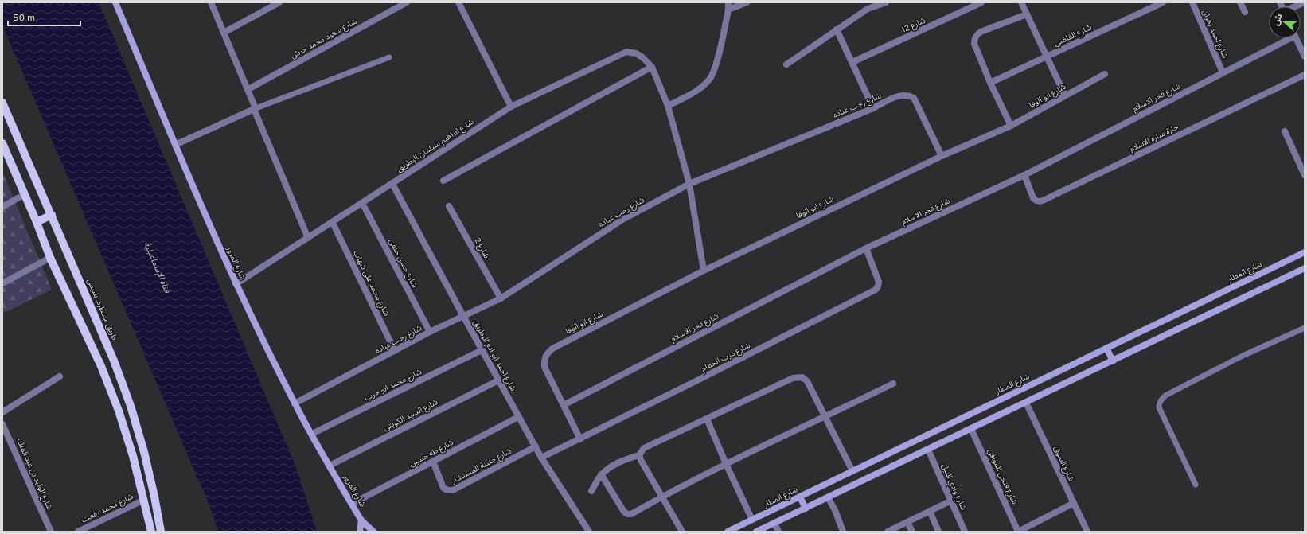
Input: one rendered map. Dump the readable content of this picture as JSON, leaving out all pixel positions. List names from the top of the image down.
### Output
{
  "streets": {
    "main road": ["طريق مسطرد, بلبيس"],
    "street": [
      "شارع 12",
      "شارع احمد زهران",
      "شارع القاضي",
      "شارع سعيد محمد حرش",
      "شارع ابو الوفا",
      "شارع فجر الاسلام",
      "شارع رجب عباده",
      "حارة مناره الاسلام",
      "شارع ابراهيم سيلمان البطريق",
      "شارع 2",
      "شارع المرور",
      "شارع حسن حنفى",
      "شارع المطار",
      "شارع محمد على شهاب",
      "شارع احمد ابو ادم البطريق",
      "شارع درب الحمام",
      "شارع محمد ابو حرب",
      "شارع السيد الكويتى",
      "شارع طه حسين",
      "شارع السوق",
      "شارع جنينة المستشار",
      "شارع الوليد بن عبد الملك",
      "شارع فتحي الموافي",
      "شارع وادي النيل",
      "شارع محمد رفعت"
    ]
  },
  "crossings": [
    ["شارع احمد زهران", "شارع فجر الاسلام"],
    ["شارع ابو الوفا", "شارع فجر الاسلام"],
    ["شارع ابو الوفا", "شارع رجب عباده"],
    ["شارع فجر الاسلام", "حارة مناره الاسلام"],
    ["شارع فجر الاسلام", "شارع درب الحمام"],
    ["شارع رجب عباده", "شارع 2"],
    ["شارع رجب عباده", "شارع المرور"],
    ["شارع رجب عباده", "شارع حسن حنفى"],
    ["شارع رجب عباده", "شارع محمد على شهاب"],
    ["شارع رجب عباده", "شارع احمد ابو ادم البطريق"],
    ["شارع ابراهيم سيلمان البطريق", "شارع المرور"],
    ["شارع ابراهيم سيلمان البطريق", "شارع حسن حنفى"],
    ["شارع ابراهيم سيلمان البطريق", "شارع محمد على شهاب"],
    ["شارع ابراهيم سيلمان البطريق", "شارع احمد ابو ادم البطريق"],
    ["شارع المرور", "شارع محمد ابو حرب"],
    ["شارع المرور", "شارع السيد الكويتى"],
    ["شارع المرور", "شارع طه حسين"],
    ["شارع احمد ابو ادم البطريق", "شارع درب الحمام"],
    ["شارع احمد ابو ادم البطريق", "شارع محمد ابو حرب"],
    ["شارع احمد ابو ادم البطريق", "شارع السيد الكويتى"],
    ["شارع احمد ابو ادم البطريق", "شارع طه حسين"],
    ["شارع احمد ابو ادم البطريق", "شارع جنينة المستشار"],
    ["شارع طه حسين", "شارع جنينة المستشار"]
  ],
  "water": ["قناة الإسماعيلية"],
  "scale_bar": "50 m",
  "north": "left"
}
